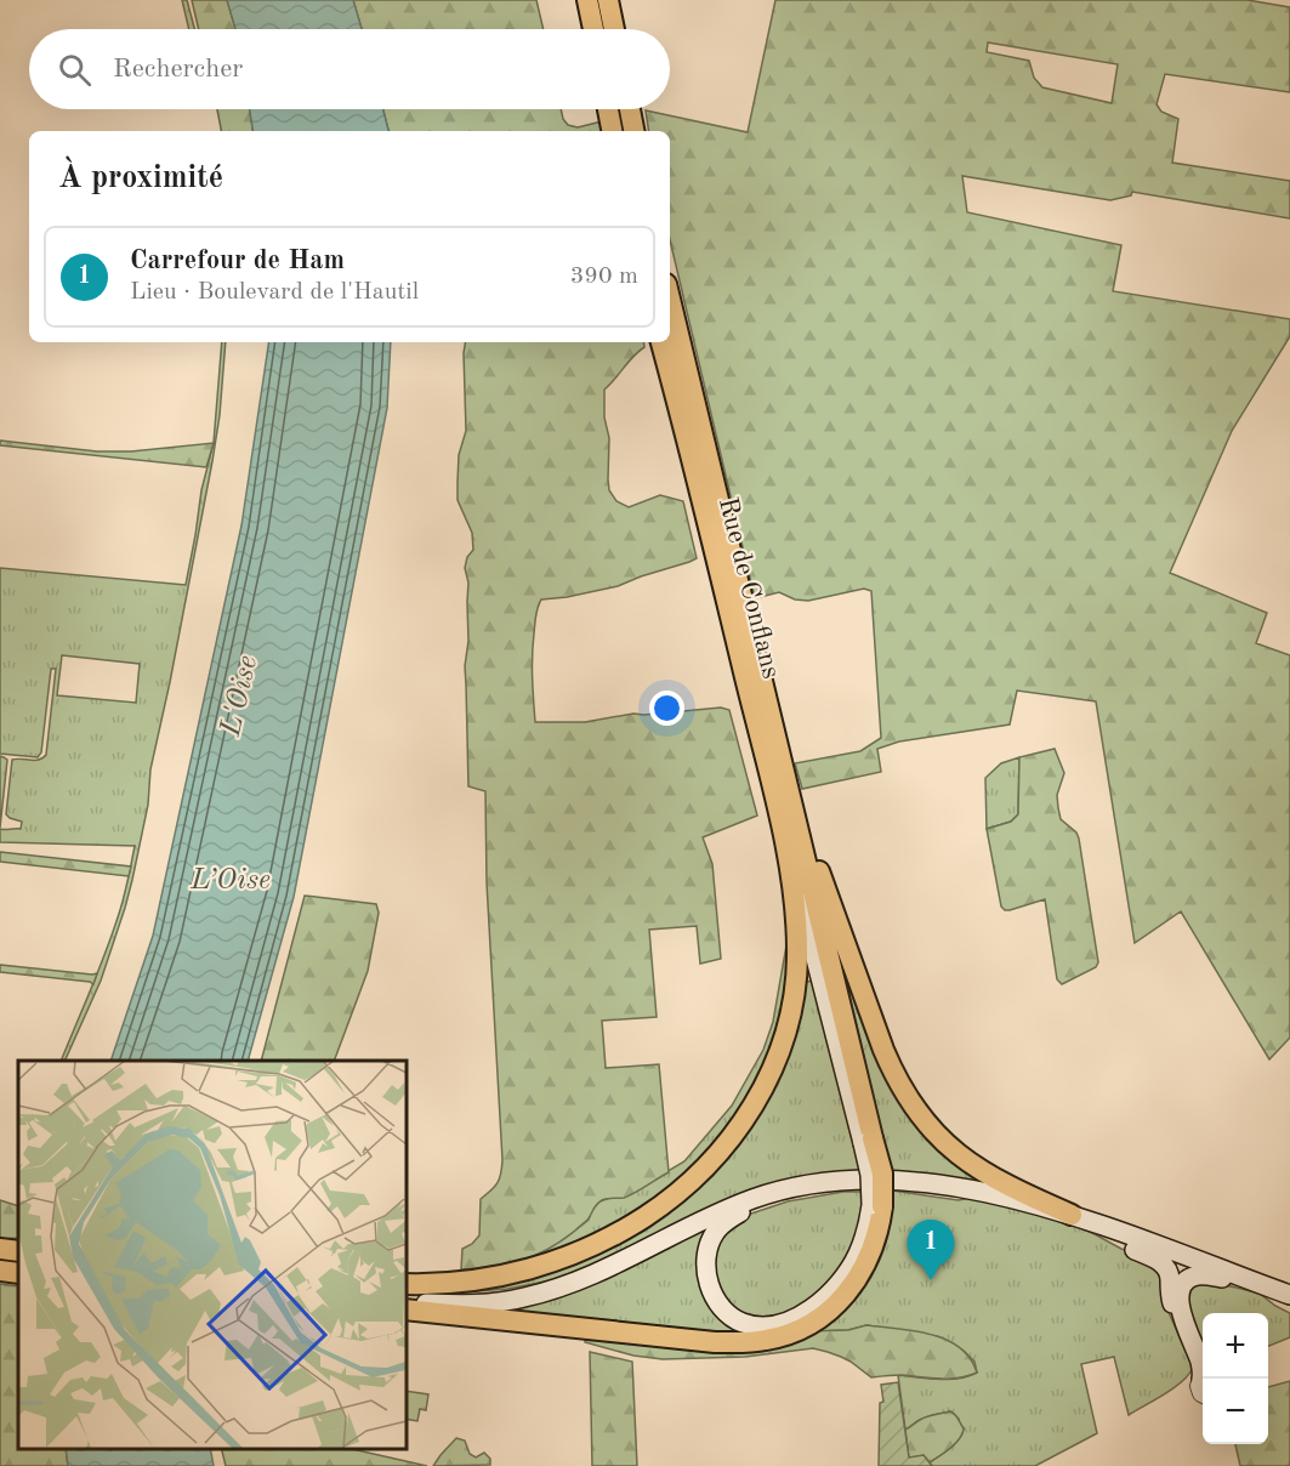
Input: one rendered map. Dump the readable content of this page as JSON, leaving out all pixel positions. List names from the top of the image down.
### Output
{
  "streets": {
    "main road": ["Rue de Conflans"]
  },
  "water": ["L'Oise", "L’Oise"],
  "page": {
    "search": "Rechercher",
    "heading": "À proximité",
    "list": [
      {
        "mark": "1",
        "name": "Carrefour de Ham",
        "note": "Lieu · Boulevard de l'Hautil",
        "value": "390 m"
      }
    ],
    "pins": "1",
    "map_buttons": ["+", "−"]
  }
}
